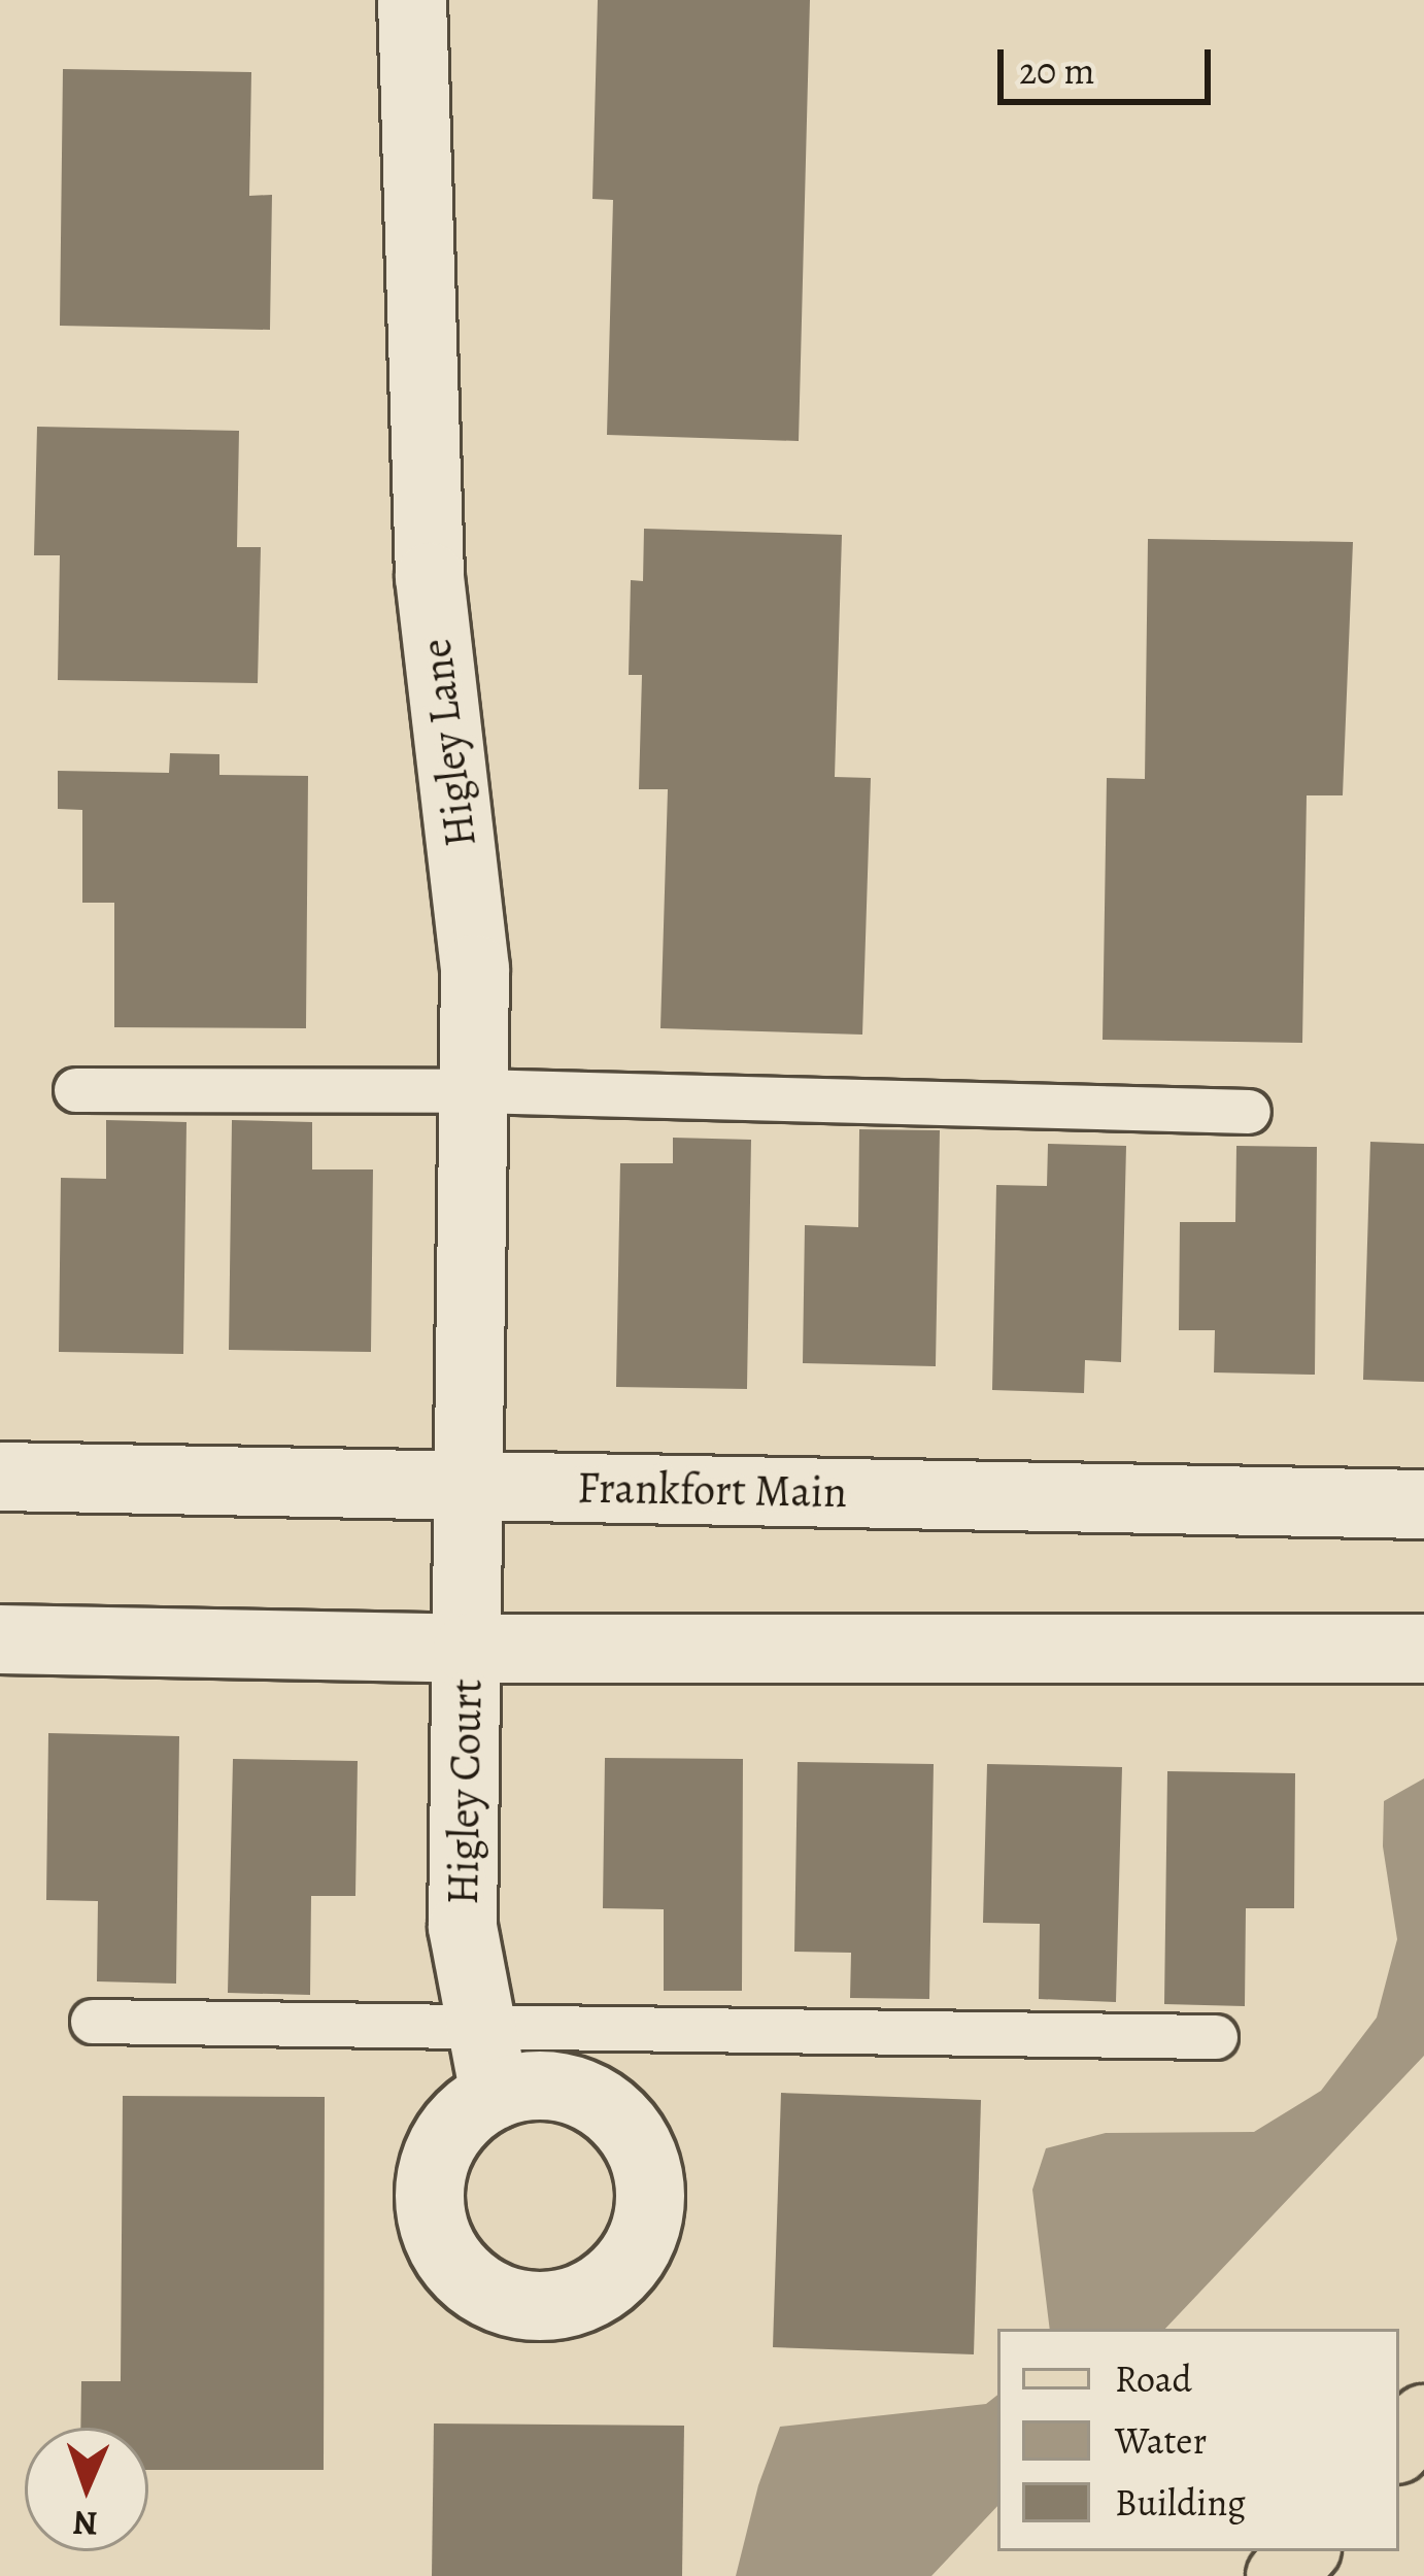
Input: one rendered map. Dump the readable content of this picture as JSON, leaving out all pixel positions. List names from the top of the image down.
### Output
{
  "streets": {
    "street": ["Higley Lane", "Frankfort Main", "Higley Court"]
  },
  "crossings": [
    ["Higley Lane", "Frankfort Main"],
    ["Higley Lane", "Higley Court"],
    ["Frankfort Main", "Higley Court"]
  ],
  "legend": ["Road", "Water", "Building"],
  "scale_bar": "20 m",
  "north": "bottom"
}
